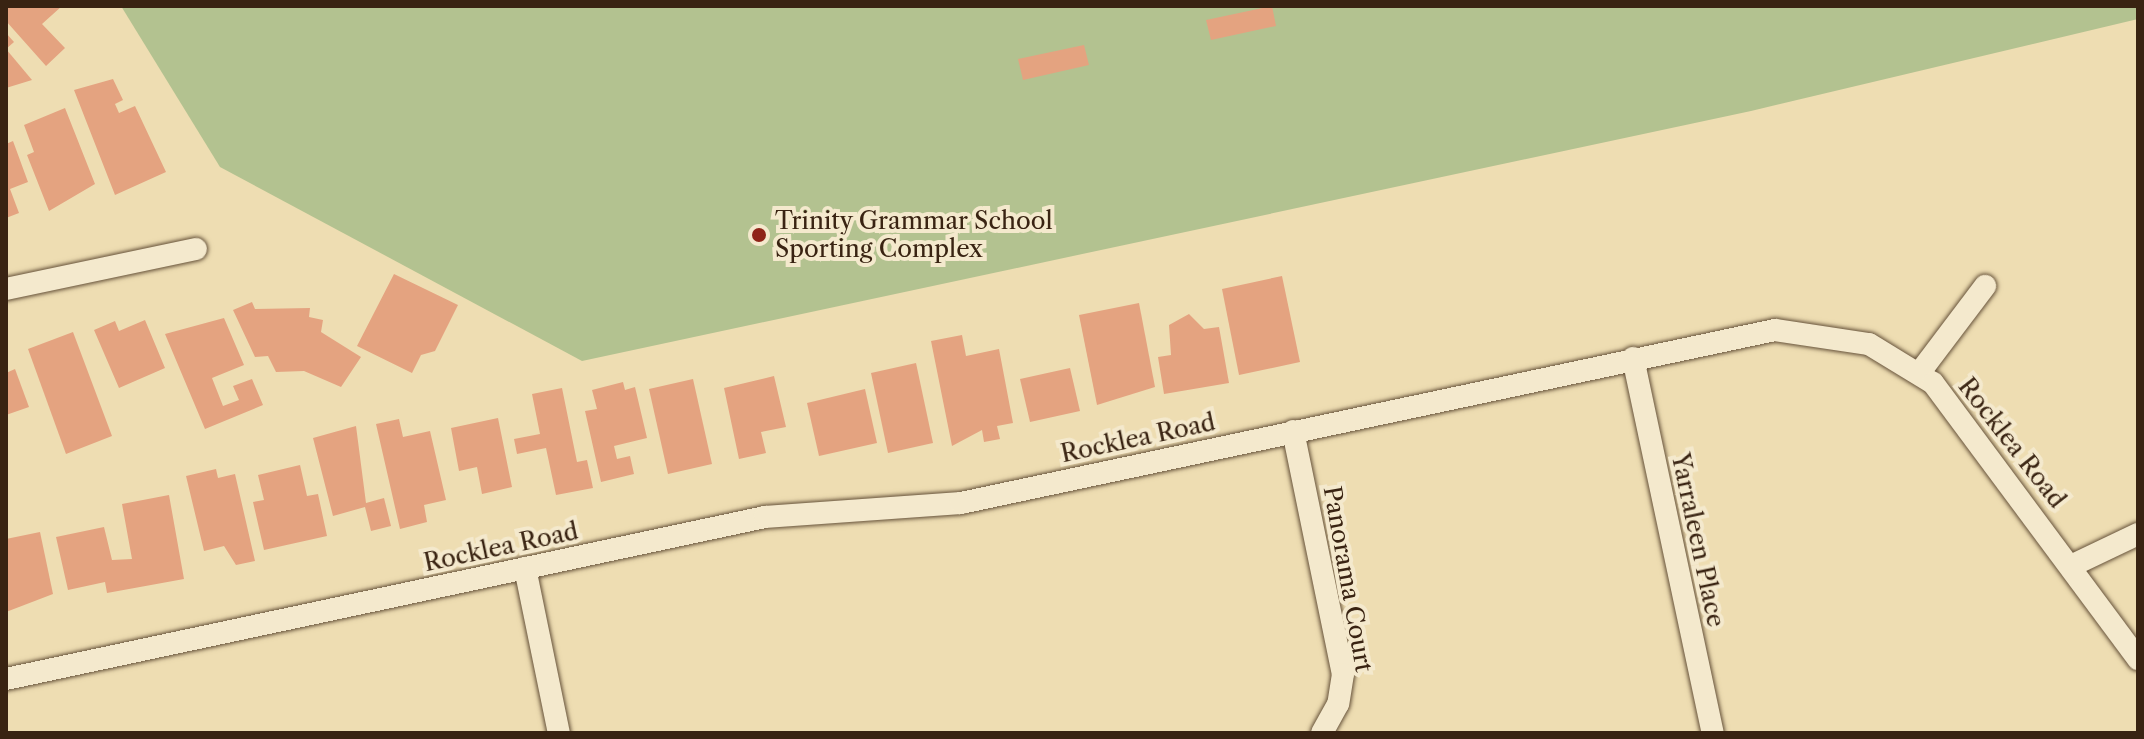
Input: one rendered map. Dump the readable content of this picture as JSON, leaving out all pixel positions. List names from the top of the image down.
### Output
{
  "streets": {
    "street": ["Rocklea Road", "Yarraleen Place", "Panorama Court"]
  },
  "crossings": [
    ["Rocklea Road", "Yarraleen Place"],
    ["Rocklea Road", "Panorama Court"]
  ],
  "places": ["Trinity Grammar School Sporting Complex"]
}
